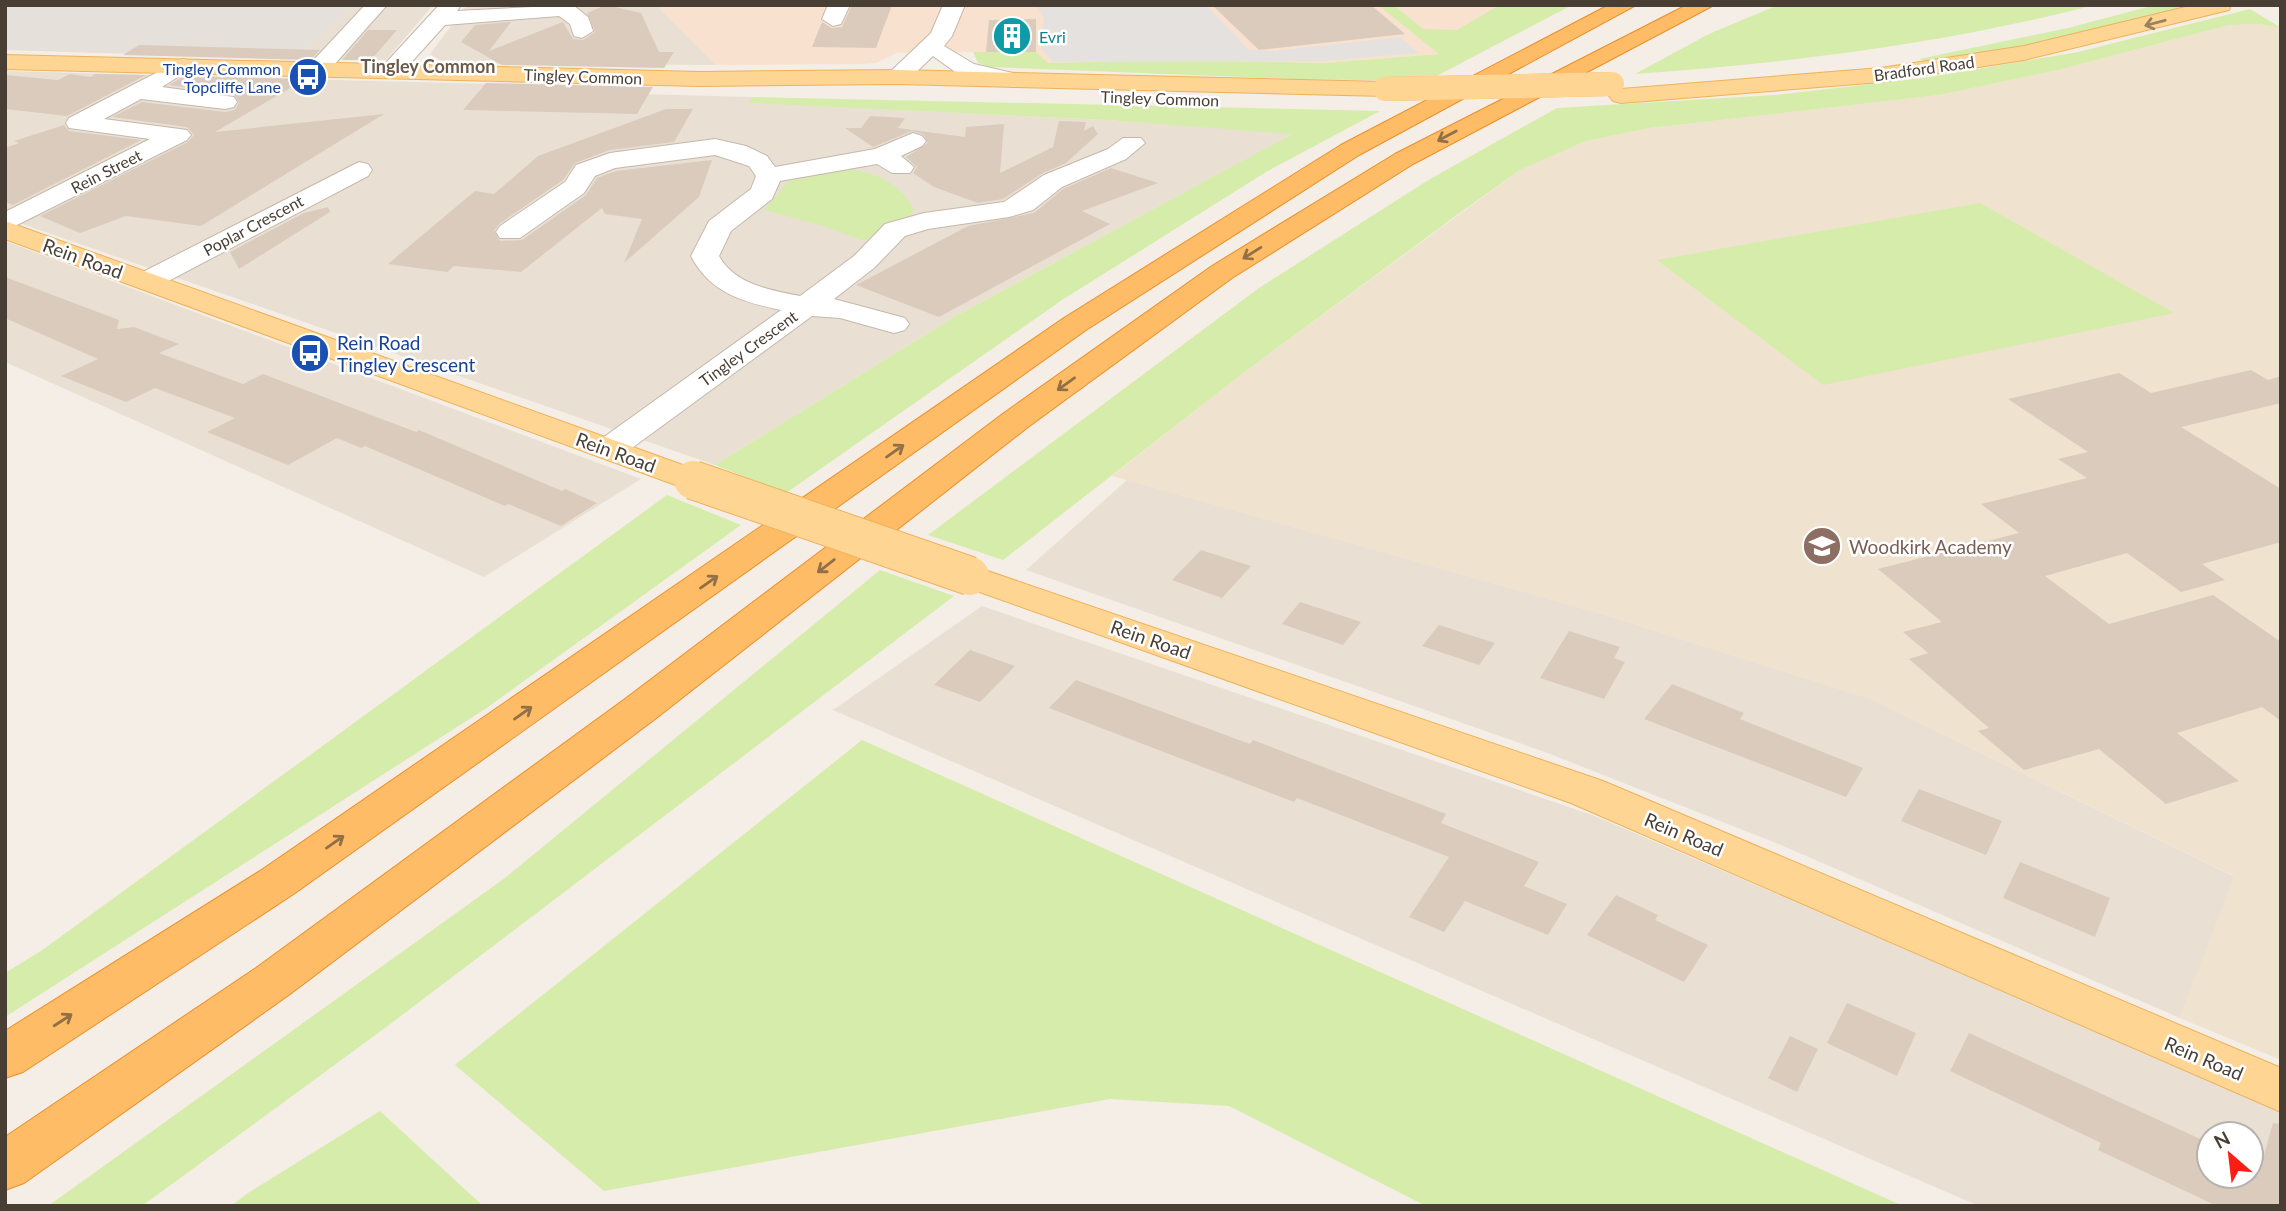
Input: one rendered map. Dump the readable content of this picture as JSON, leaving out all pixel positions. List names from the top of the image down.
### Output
{
  "streets": {
    "main road": ["Bradford Road", "Tingley Common", "Rein Road"],
    "street": ["Rein Street", "Poplar Crescent", "Tingley Crescent"]
  },
  "crossings": [
    ["Bradford Road", "Tingley Common"],
    ["Poplar Crescent", "Rein Road"],
    ["Rein Road", "Tingley Crescent"]
  ],
  "districts": ["Tingley Common"],
  "places": {
    "building": ["Evri"],
    "bus stop": ["Tingley Common Topcliffe Lane", "Rein Road Tingley Crescent"],
    "school or university": ["Woodkirk Academy"]
  },
  "north": "top left"
}
